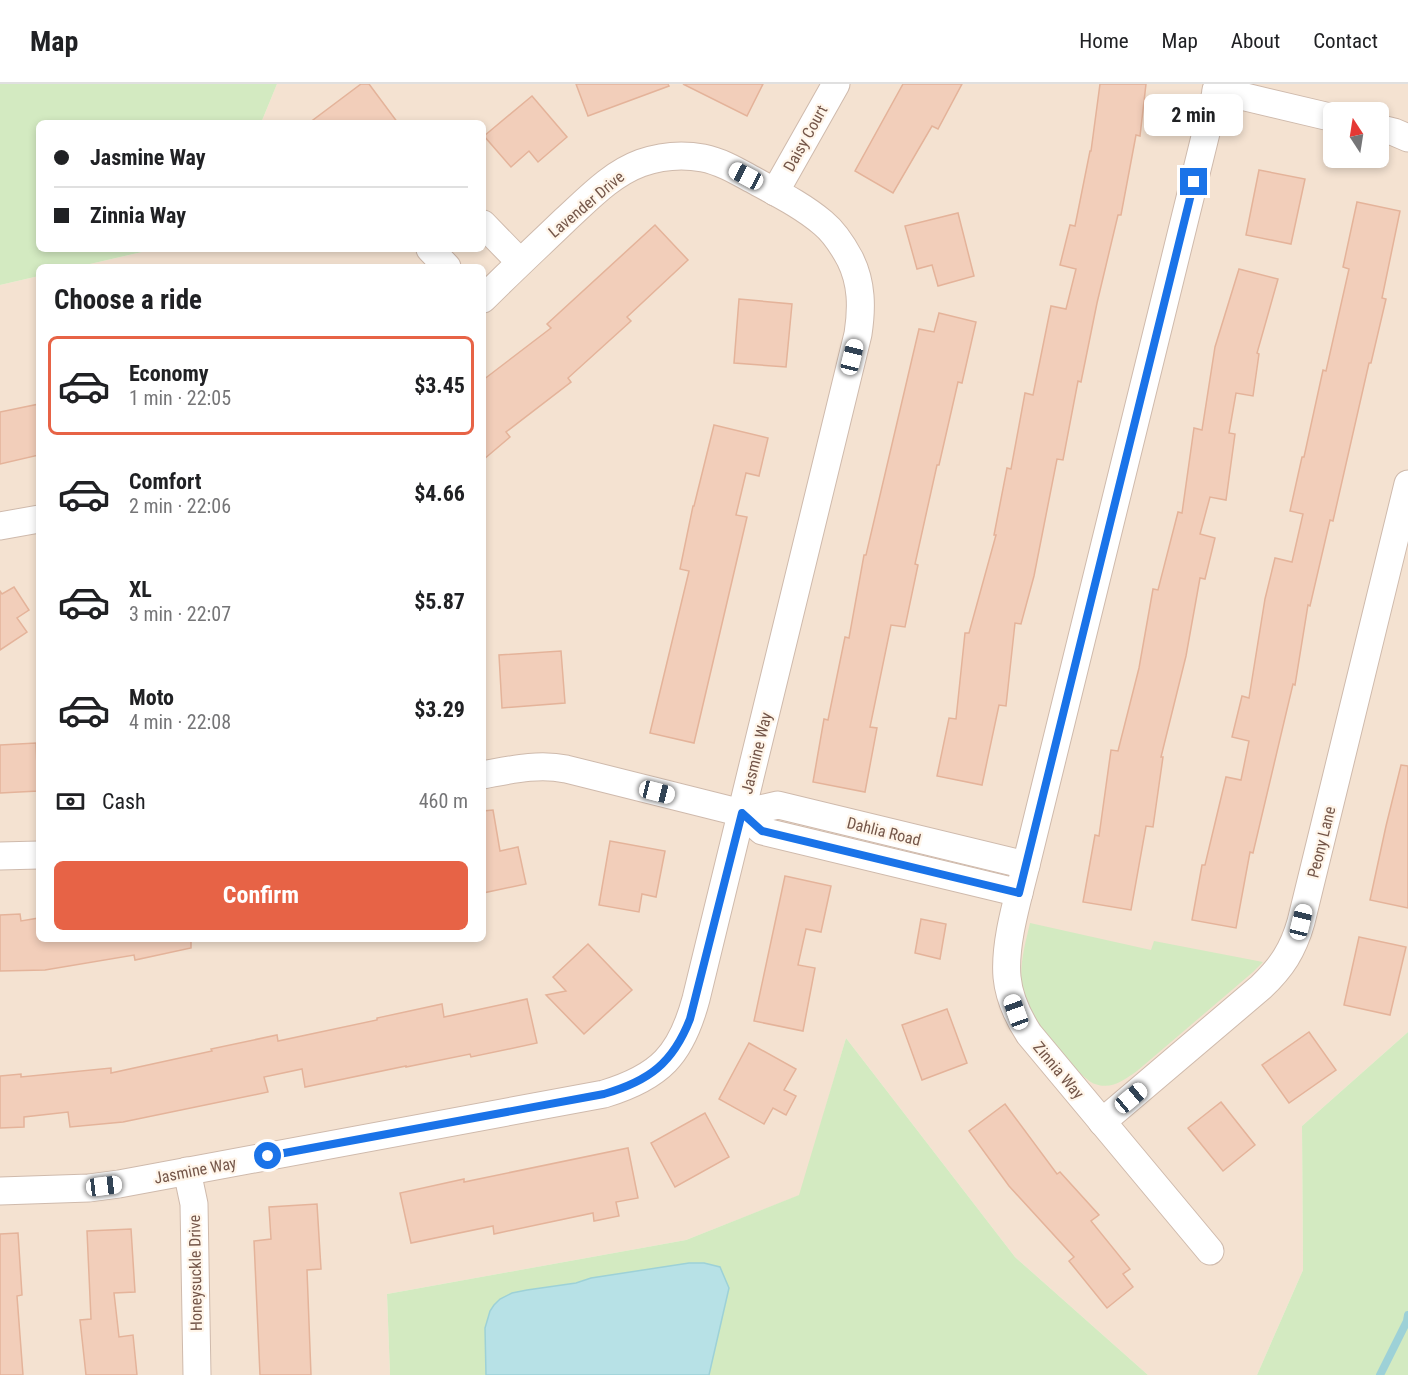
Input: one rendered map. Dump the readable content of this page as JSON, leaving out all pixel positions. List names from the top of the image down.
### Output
{
  "streets": {
    "street": [
      "Daisy Court",
      "Lavender Drive",
      "Jasmine Way",
      "Dahlia Road",
      "Peony Lane",
      "Zinnia Way",
      "Honeysuckle Drive"
    ]
  },
  "crossings": [
    ["Daisy Court", "Lavender Drive"],
    ["Daisy Court", "Jasmine Way"],
    ["Lavender Drive", "Jasmine Way"],
    ["Jasmine Way", "Dahlia Road"],
    ["Jasmine Way", "Honeysuckle Drive"],
    ["Dahlia Road", "Zinnia Way"],
    ["Peony Lane", "Zinnia Way"]
  ],
  "north": "top",
  "page": {
    "header": "Map",
    "nav": [
      "Home",
      "Map",
      "About",
      "Contact"
    ],
    "bubble": "2 min",
    "banner": ["Jasmine Way", "Zinnia Way"],
    "heading": "Choose a ride",
    "list": [
      {
        "name": "Economy",
        "note": "1 min · 22:05",
        "value": "$3.45"
      },
      {
        "name": "Comfort",
        "note": "2 min · 22:06",
        "value": "$4.66"
      },
      {
        "name": "XL",
        "note": "3 min · 22:07",
        "value": "$5.87"
      },
      {
        "name": "Moto",
        "note": "4 min · 22:08",
        "value": "$3.29"
      }
    ],
    "pay": ["Cash", "460 m"],
    "buttons": "Confirm"
  }
}
